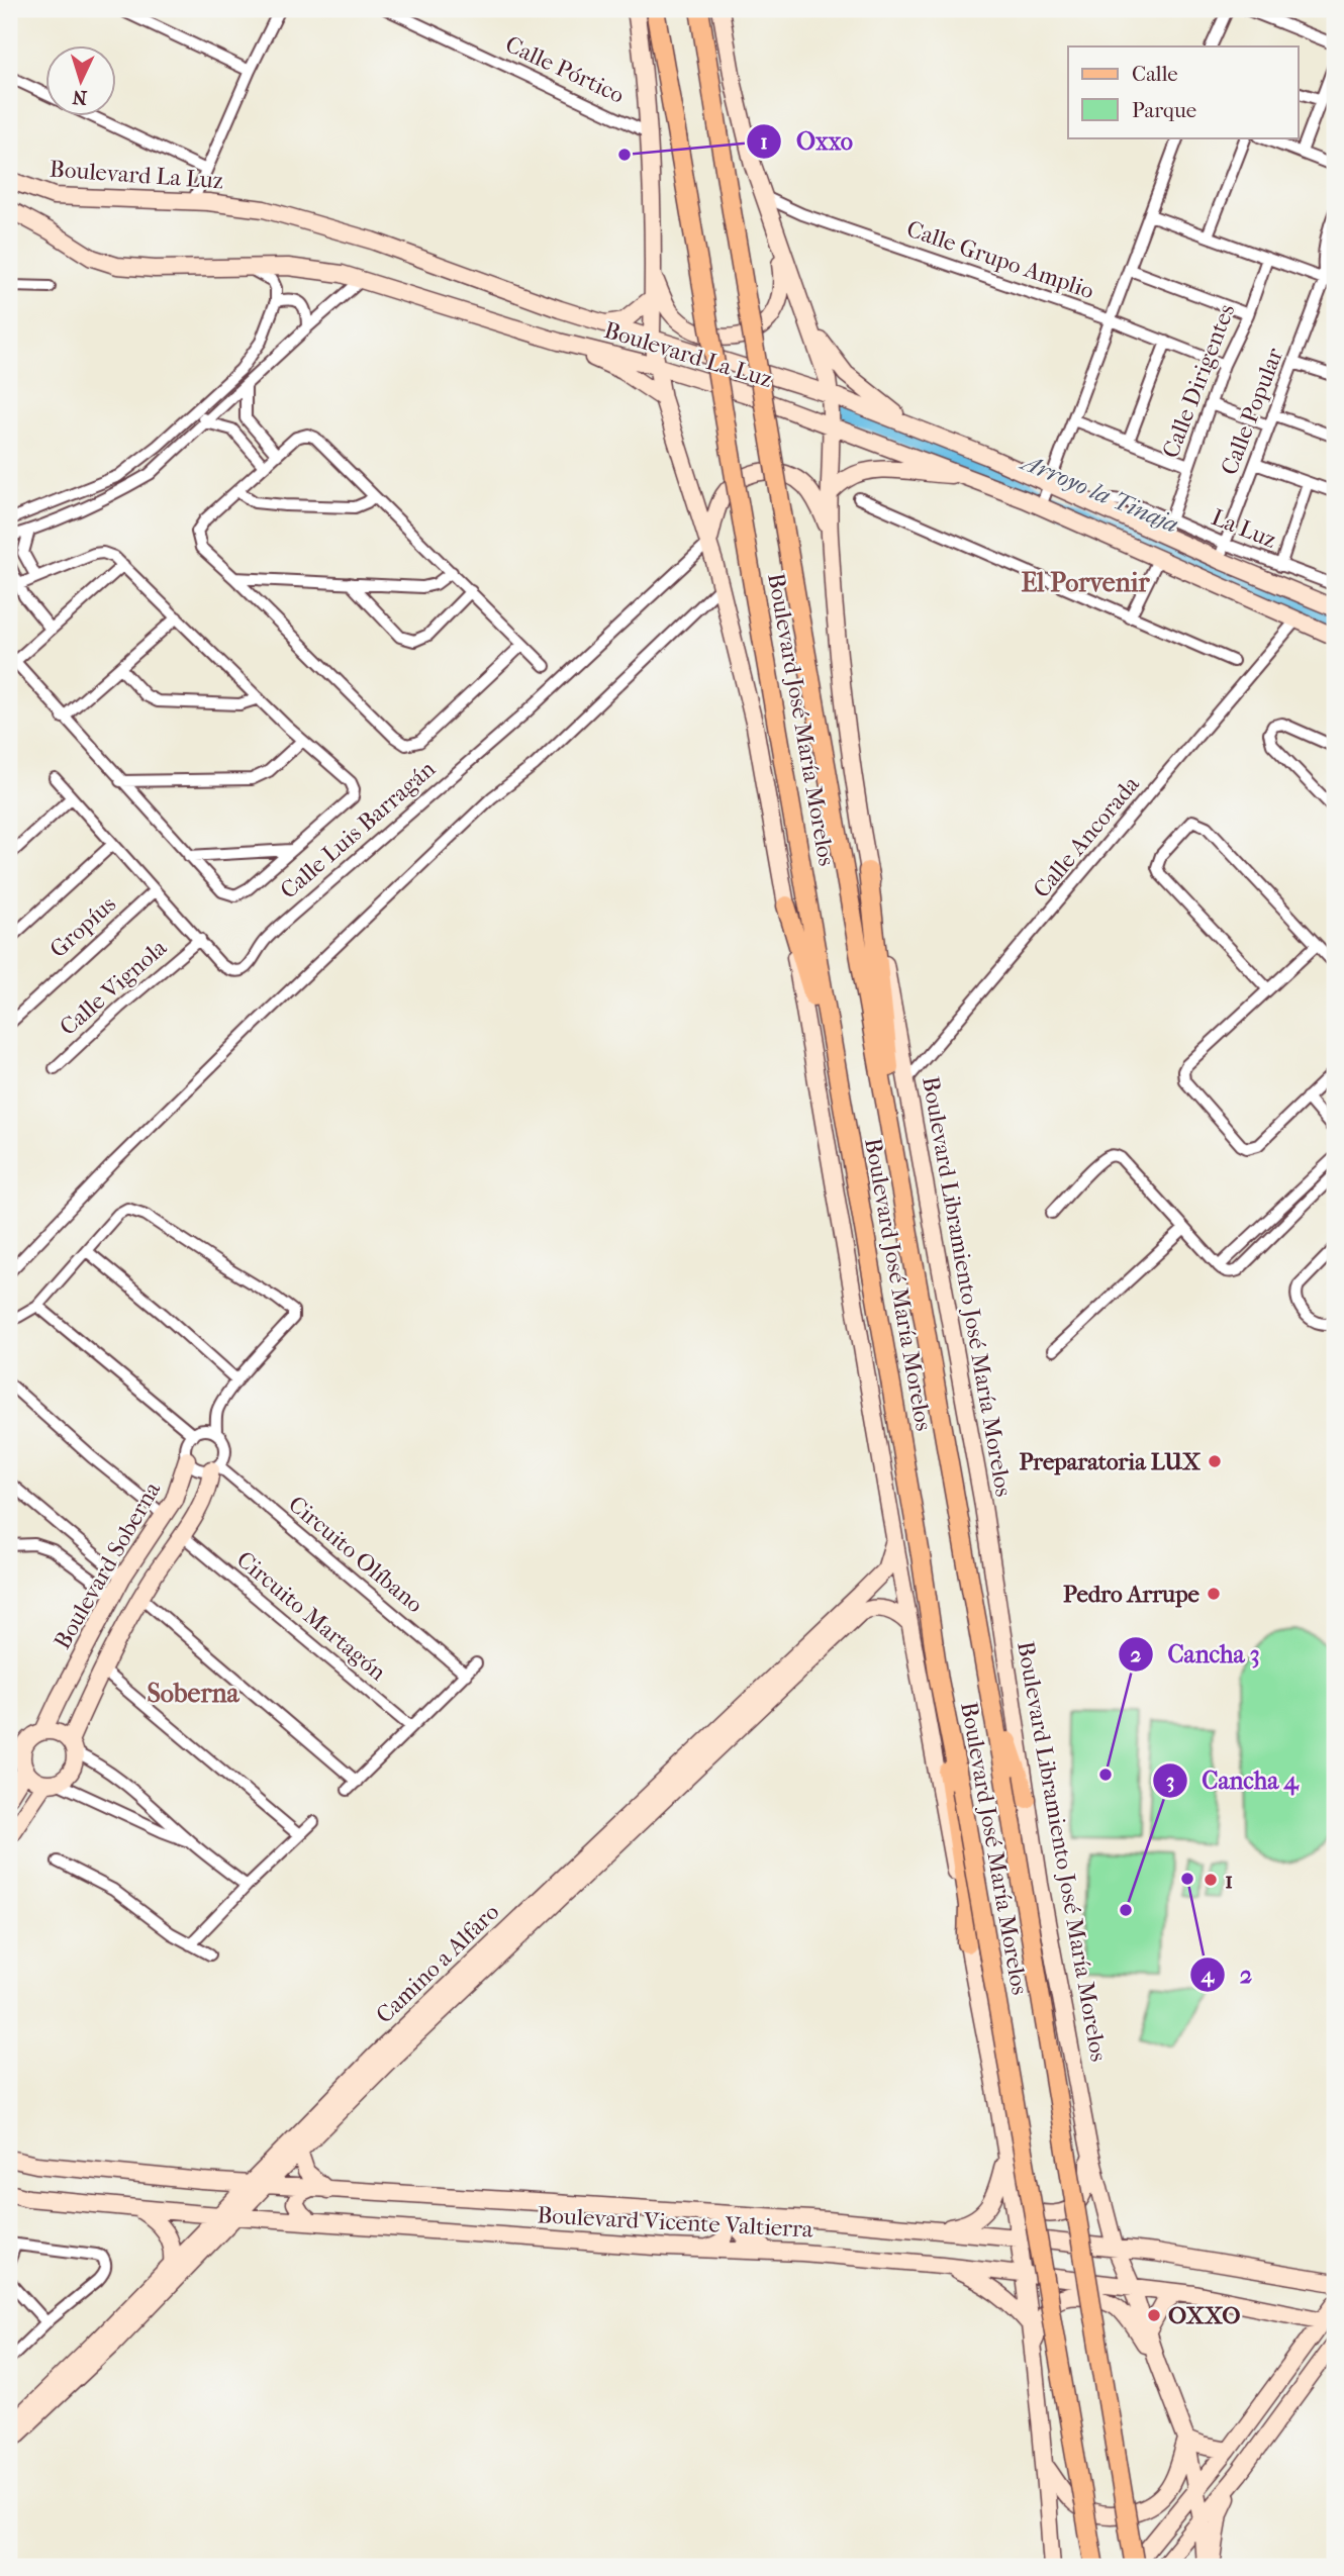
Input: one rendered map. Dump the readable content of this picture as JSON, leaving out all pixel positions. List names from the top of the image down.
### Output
{
  "streets": {
    "main road": ["Boulevard José María Morelos"],
    "street": [
      "Calle Pórtico",
      "Boulevard La Luz",
      "Calle Grupo Amplio",
      "Calle Dirigentes",
      "Calle Popular",
      "La Luz",
      "Calle Luis Barragán",
      "Calle Ancorada",
      "Gropíus",
      "Calle Vignola",
      "Boulevard Libramiento José María Morelos",
      "Circuito Olíbano",
      "Boulevard Soberna",
      "Circuito Martagón",
      "Camino a Alfaro",
      "Boulevard Vicente Valtierra"
    ]
  },
  "crossings": [
    ["Boulevard La Luz", "Calle Popular"],
    ["Boulevard La Luz", "La Luz"],
    ["Boulevard La Luz", "Calle Ancorada"],
    ["Boulevard La Luz", "Boulevard Libramiento José María Morelos"],
    ["Calle Grupo Amplio", "Calle Dirigentes"],
    ["Calle Grupo Amplio", "Boulevard Libramiento José María Morelos"],
    ["Calle Dirigentes", "La Luz"],
    ["Calle Popular", "La Luz"],
    ["Calle Luis Barragán", "Gropíus"],
    ["Calle Luis Barragán", "Calle Vignola"],
    ["Calle Ancorada", "Boulevard Libramiento José María Morelos"],
    ["Boulevard Libramiento José María Morelos", "Boulevard Vicente Valtierra"],
    ["Circuito Olíbano", "Boulevard Soberna"],
    ["Boulevard Soberna", "Circuito Martagón"],
    ["Camino a Alfaro", "Boulevard Vicente Valtierra"]
  ],
  "districts": ["El Porvenir", "Soberna"],
  "water": ["Arroyo la Tinaja"],
  "places": [
    "Oxxo",
    "Preparatoria LUX",
    "Pedro Arrupe",
    "Cancha 3",
    "2",
    "1",
    "Cancha 4",
    "OXXO"
  ],
  "legend": ["Calle", "Parque"],
  "north": "bottom"
}
